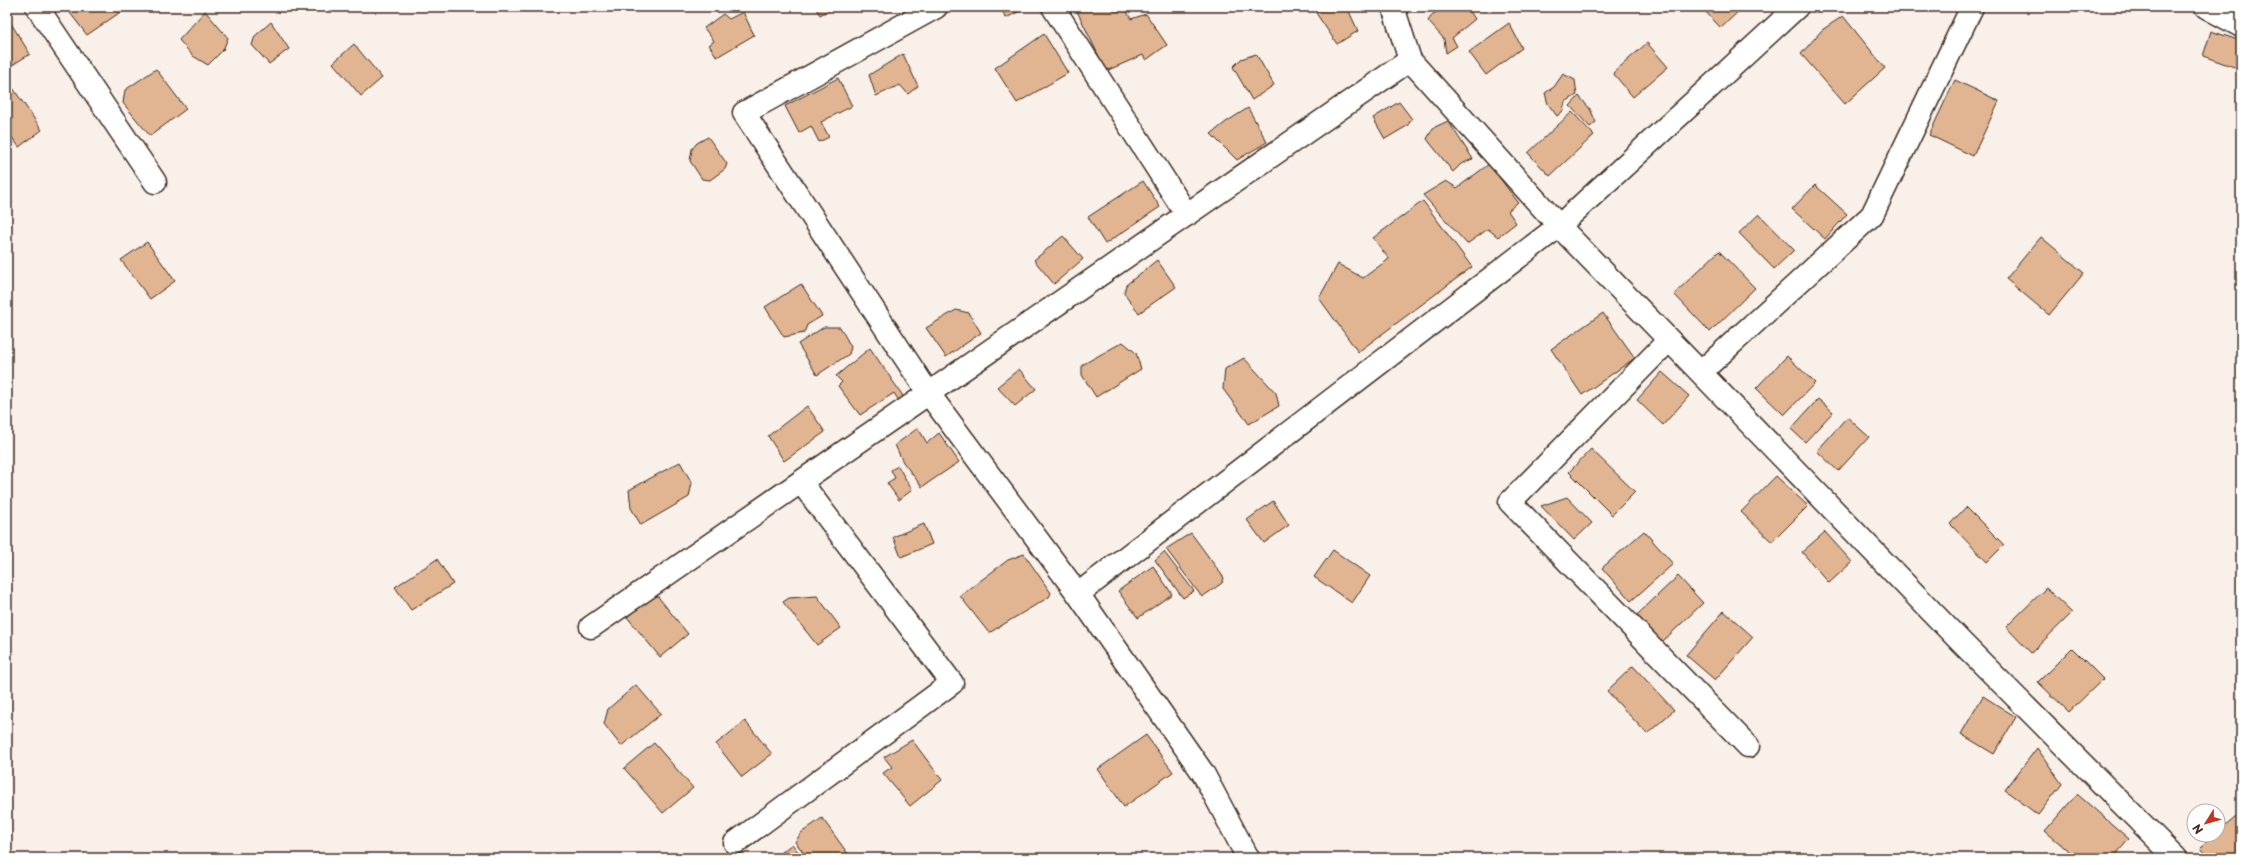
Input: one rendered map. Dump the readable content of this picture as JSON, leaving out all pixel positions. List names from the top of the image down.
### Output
{
  "north": "bottom left"
}
